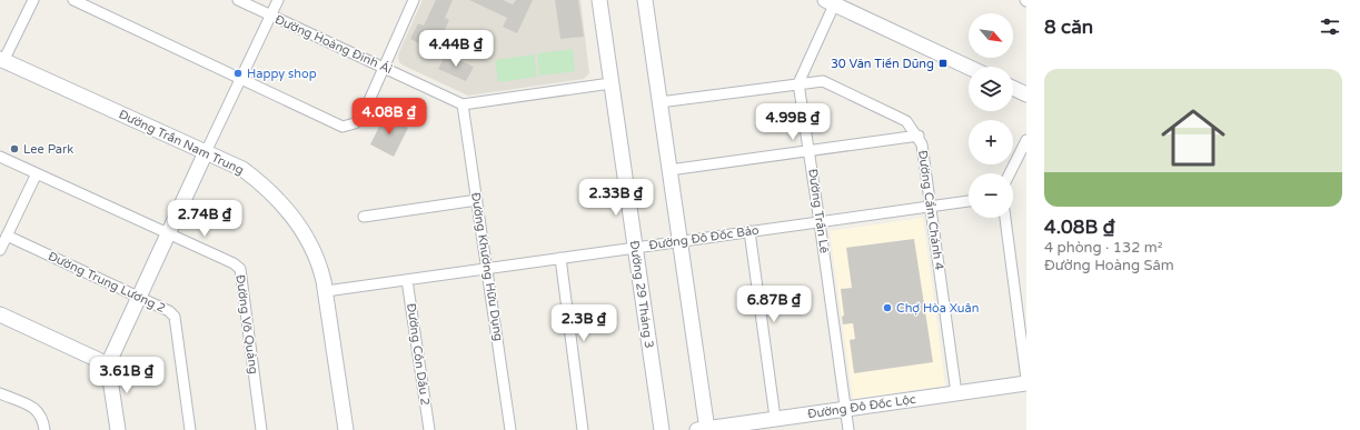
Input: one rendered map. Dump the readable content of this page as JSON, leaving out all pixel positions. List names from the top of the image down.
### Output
{
  "streets": {
    "street": [
      "Đường Hoàng Đình Ái",
      "Đường Trần Nam Trung",
      "Đường Cẩm Chánh 4",
      "Đường Trần Lê",
      "Đường Đô Đốc Bảo",
      "Đường Khương Hữu Dụng",
      "Đường Trung Lương 2",
      "Đường 29 Tháng 3",
      "Đường Võ Quảng",
      "Đường Cồn Dầu 2",
      "Đường Đô Đốc Lộc"
    ]
  },
  "crossings": [
    ["Đường Hoàng Đình Ái", "Đường Khương Hữu Dụng"],
    ["Đường Trần Nam Trung", "Đường Đô Đốc Bảo"],
    ["Đường Cẩm Chánh 4", "Đường Trần Lê"],
    ["Đường Cẩm Chánh 4", "Đường Đô Đốc Bảo"],
    ["Đường Cẩm Chánh 4", "Đường Đô Đốc Lộc"],
    ["Đường Trần Lê", "Đường Đô Đốc Bảo"],
    ["Đường Trần Lê", "Đường Đô Đốc Lộc"],
    ["Đường Đô Đốc Bảo", "Đường Khương Hữu Dụng"],
    ["Đường Đô Đốc Bảo", "Đường 29 Tháng 3"],
    ["Đường Đô Đốc Bảo", "Đường Cồn Dầu 2"]
  ],
  "places": {
    "transit": ["30 Văn Tiến Dũng"],
    "other": ["Happy shop", "Lee Park", "Chợ Hòa Xuân"]
  },
  "north": "bottom right",
  "page": {
    "heading": "8 căn",
    "map_buttons": ["+", "−"],
    "price": [
      "4.44B ₫",
      "4.08B ₫",
      "4.99B ₫",
      "2.33B ₫",
      "2.74B ₫",
      "6.87B ₫",
      "2.3B ₫",
      "3.61B ₫"
    ],
    "list": [
      {
        "name": "4.08B ₫",
        "note": "4 phòng · 132 m² · Đường Hoàng Sâm"
      }
    ]
  }
}
